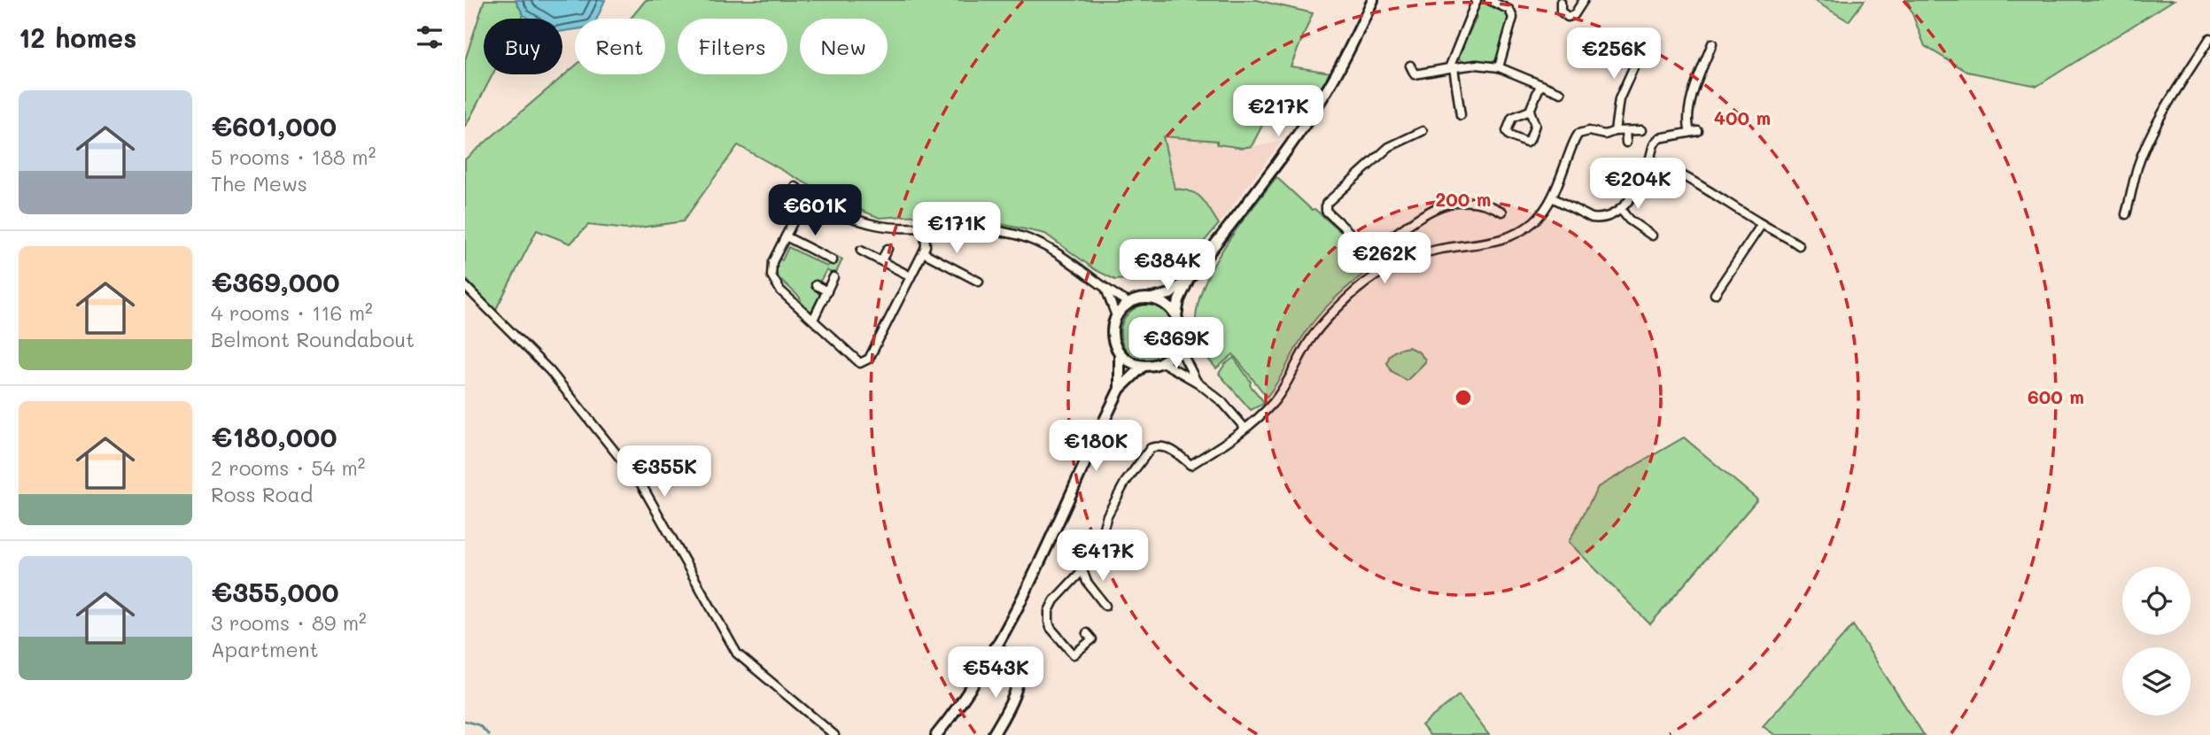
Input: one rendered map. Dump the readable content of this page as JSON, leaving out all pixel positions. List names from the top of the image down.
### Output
{
  "page": {
    "heading": "12 homes",
    "chip": [
      "Buy",
      "Rent",
      "Filters",
      "New"
    ],
    "price": [
      "€256K",
      "€217K",
      "€204K",
      "€601K",
      "€171K",
      "€262K",
      "€384K",
      "€369K",
      "€180K",
      "€355K",
      "€417K",
      "€543K"
    ],
    "list": [
      {
        "name": "€601,000",
        "note": "5 rooms · 188 m² · The Mews"
      },
      {
        "name": "€369,000",
        "note": "4 rooms · 116 m² · Belmont Roundabout"
      },
      {
        "name": "€180,000",
        "note": "2 rooms · 54 m² · Ross Road"
      },
      {
        "name": "€355,000",
        "note": "3 rooms · 89 m² · Apartment"
      }
    ]
  },
  "rings": ["400 m", "200 m", "600 m"]
}
